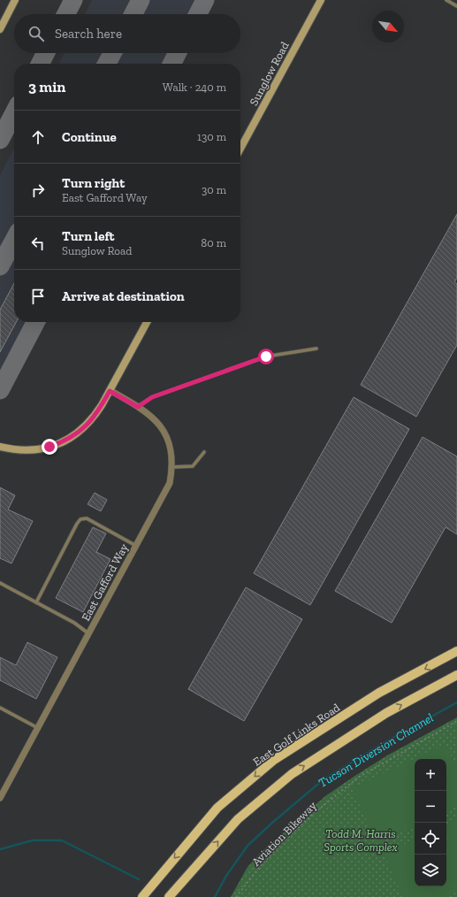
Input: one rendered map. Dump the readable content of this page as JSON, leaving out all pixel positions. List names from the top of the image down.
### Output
{
  "streets": {
    "main road": ["East Golf Links Road"],
    "street": ["Sunglow Road", "East Gafford Way"],
    "path": ["Aviation Bikeway"]
  },
  "water": ["Tucson Diversion Channel"],
  "parks": ["Todd M. Harris Sports Complex"],
  "north": "bottom right",
  "page": {
    "search": "Search here",
    "heading": ["3 min", "Walk · 240 m"],
    "list": [
      ["Continue", "130 m"],
      ["Turn right", "East Gafford Way", "30 m"],
      ["Turn left", "Sunglow Road", "80 m"],
      "Arrive at destination"
    ],
    "map_buttons": ["+", "−"]
  }
}
